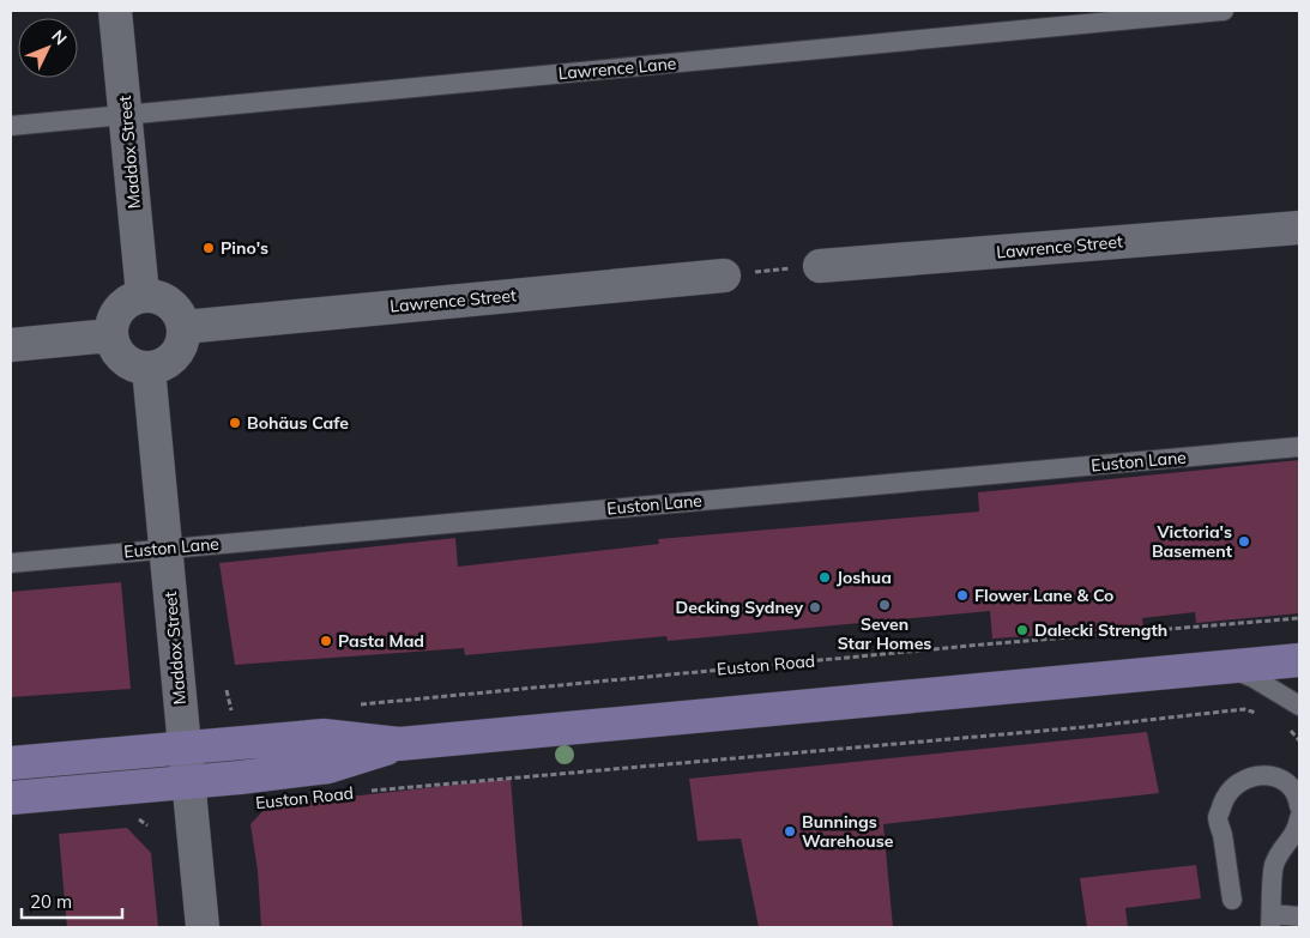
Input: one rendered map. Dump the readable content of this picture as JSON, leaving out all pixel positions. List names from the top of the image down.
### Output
{
  "streets": {
    "main road": ["Euston Road"],
    "street": ["Maddox Street", "Lawrence Street"],
    "lane": ["Lawrence Lane", "Euston Lane"]
  },
  "crossings": [
    ["Lawrence Lane", "Maddox Street"],
    ["Maddox Street", "Lawrence Street"],
    ["Maddox Street", "Euston Lane"],
    ["Maddox Street", "Euston Road"]
  ],
  "places": [
    "Pino's",
    "Bohäus Cafe",
    "Victoria's Basement",
    "Joshua",
    "Flower Lane & Co",
    "Seven Star Homes",
    "Decking Sydney",
    "Dalecki Strength",
    "Pasta Mad",
    "Bunnings Warehouse"
  ],
  "scale_bar": "20 m",
  "north": "top right"
}
